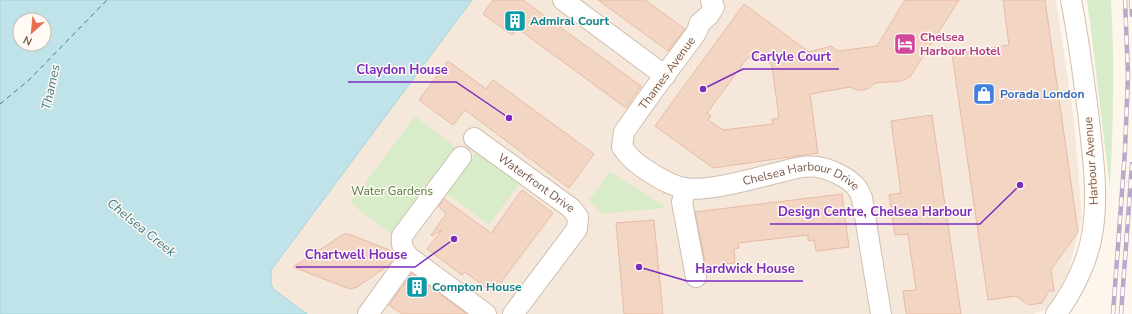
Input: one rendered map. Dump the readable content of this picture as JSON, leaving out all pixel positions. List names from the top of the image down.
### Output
{
  "streets": {
    "street": [
      "Thames Avenue",
      "Harbour Avenue",
      "Waterfront Drive",
      "Chelsea Harbour Drive"
    ]
  },
  "crossings": [
    ["Thames Avenue", "Chelsea Harbour Drive"]
  ],
  "water": ["Thames", "Chelsea Creek"],
  "parks": ["Water Gardens"],
  "places": {
    "building": ["Admiral Court", "Compton House"],
    "hotel": ["Chelsea Harbour Hotel"],
    "other": [
      "Carlyle Court",
      "Claydon House",
      "Design Centre, Chelsea Harbour",
      "Chartwell House",
      "Hardwick House"
    ],
    "shop": ["Porada London"]
  },
  "north": "bottom left"
}
